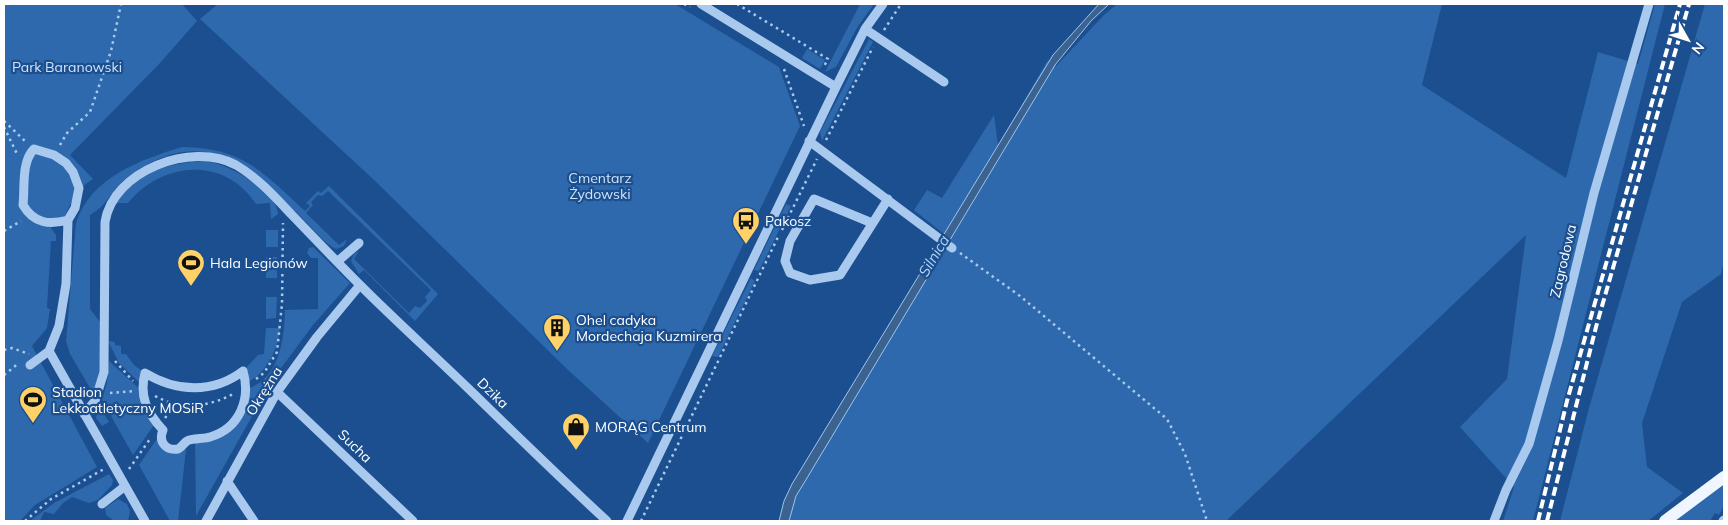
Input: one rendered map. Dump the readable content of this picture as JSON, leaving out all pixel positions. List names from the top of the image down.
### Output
{
  "streets": {
    "street": [
      "Zagrodowa",
      "Okrężna",
      "Dzika",
      "Sucha"
    ]
  },
  "crossings": [
    ["Okrężna", "Dzika"],
    ["Okrężna", "Sucha"]
  ],
  "water": ["Silnica"],
  "parks": ["Park Baranowski", "Cmentarz Żydowski"],
  "places": {
    "bus stop": ["Pakosz"],
    "sports": ["Hala Legionów", "Stadion Lekkoatletyczny MOSiR"],
    "building": ["Ohel cadyka Mordechaja Kuzmirera"],
    "shop": ["MORĄG Centrum"]
  },
  "north": "bottom right"
}
